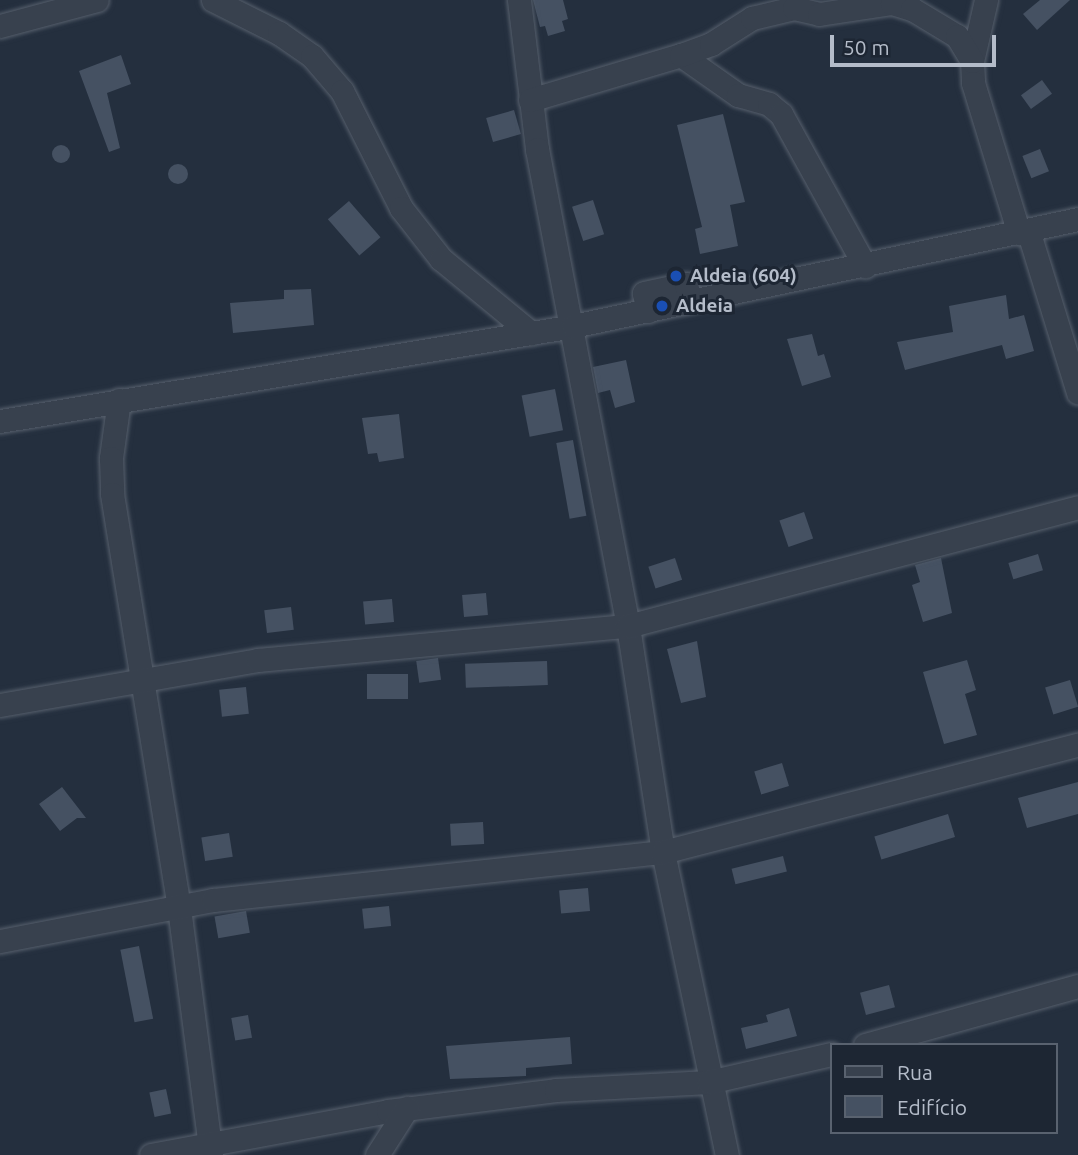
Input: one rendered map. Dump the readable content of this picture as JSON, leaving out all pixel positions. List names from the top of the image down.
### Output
{
  "places": ["Aldeia (604)", "Aldeia"],
  "legend": ["Rua", "Edifício"],
  "scale_bar": "50 m"
}
